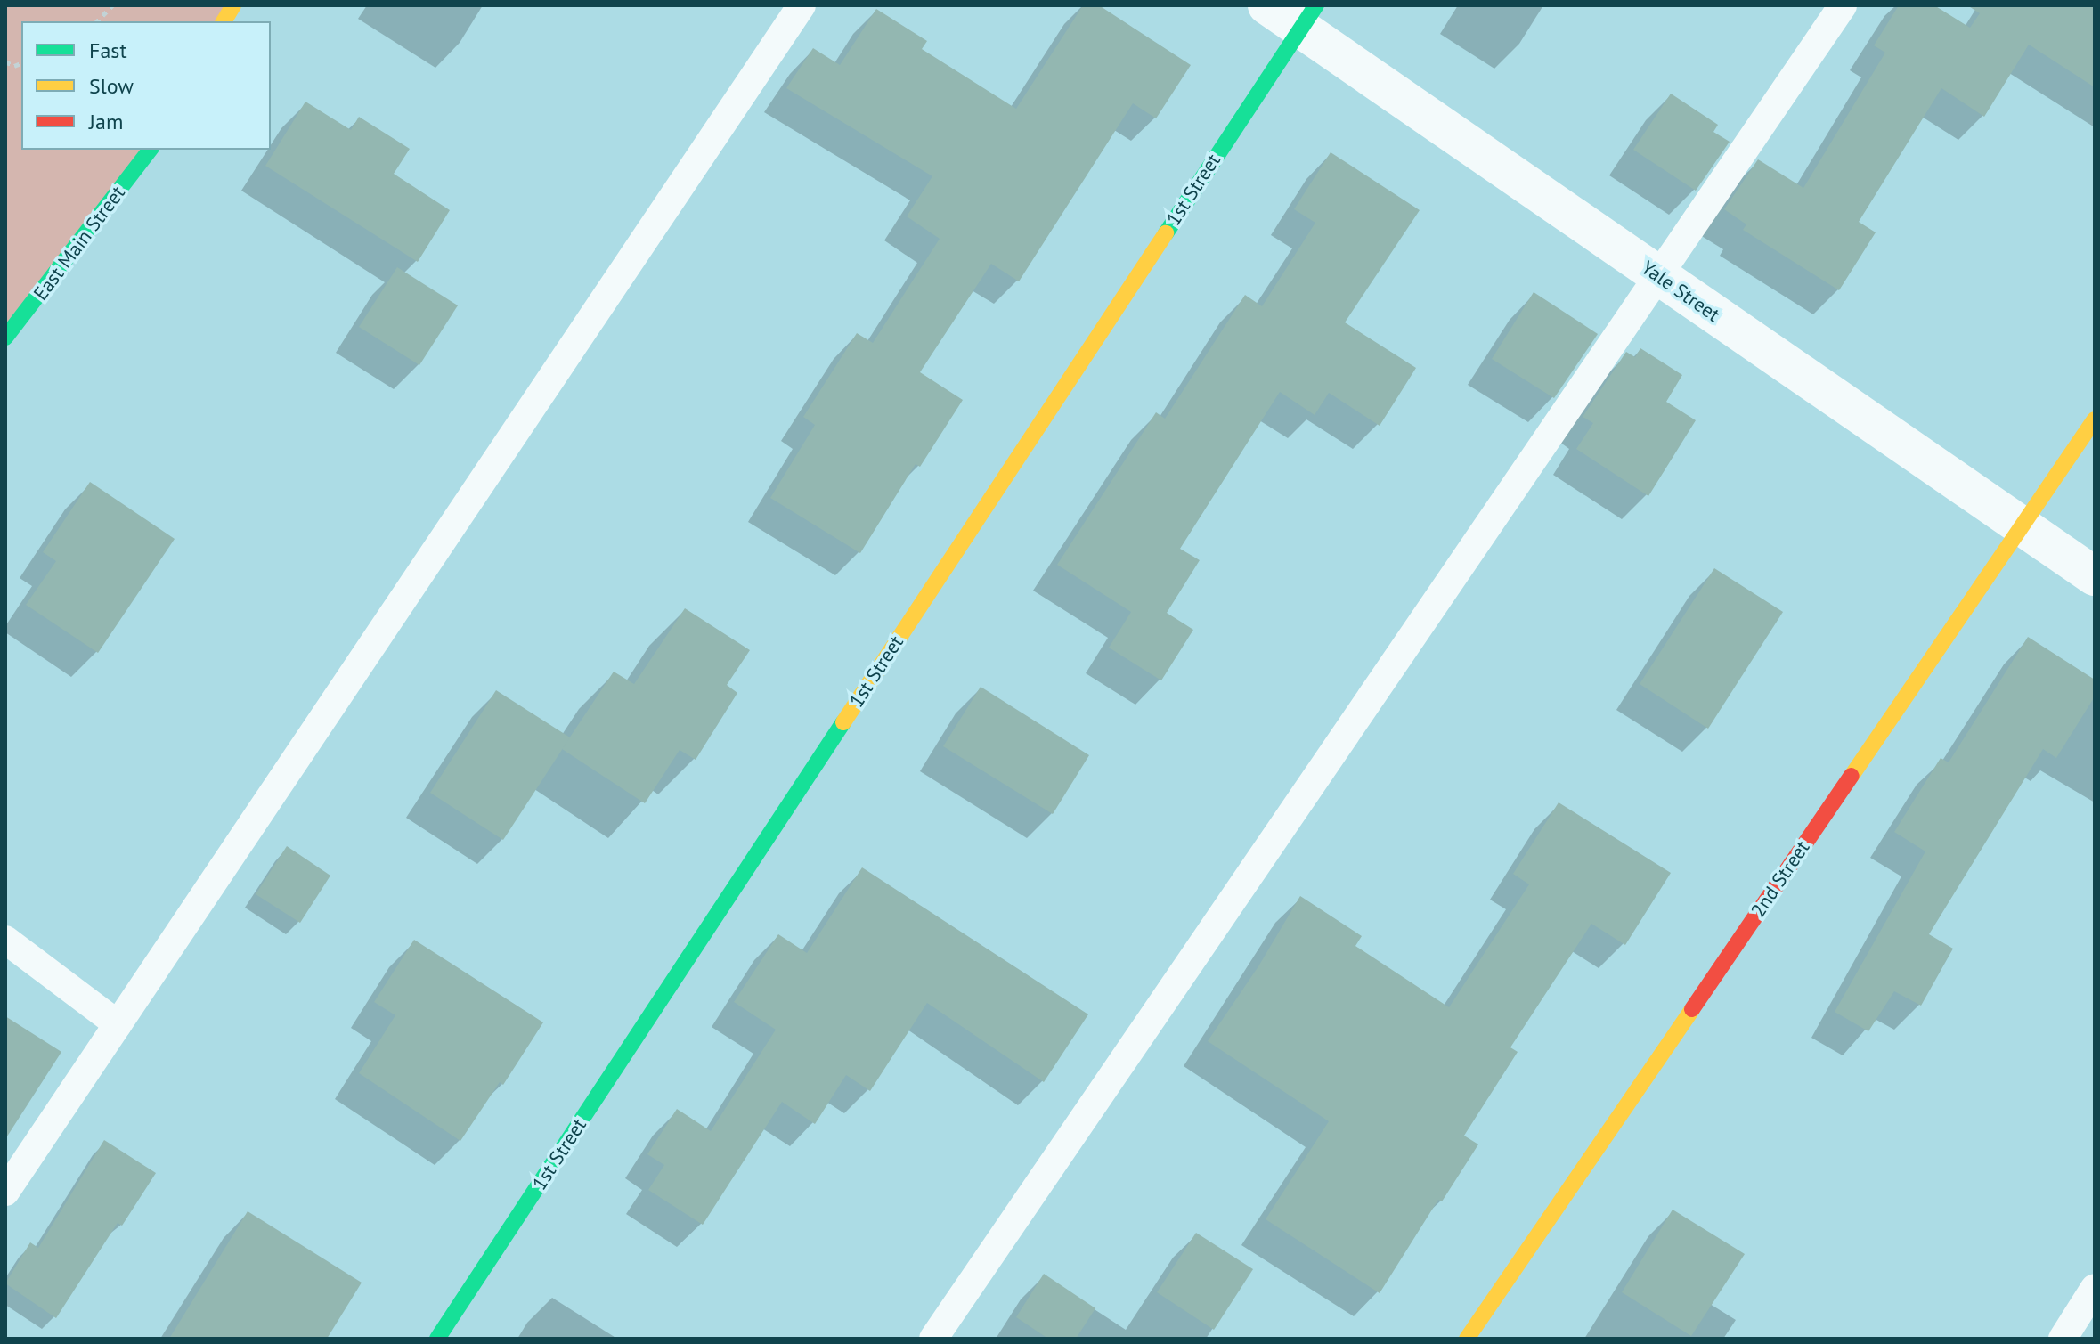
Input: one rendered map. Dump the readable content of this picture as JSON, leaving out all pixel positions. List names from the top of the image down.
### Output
{
  "streets": {
    "street": [
      "1st Street",
      "East Main Street",
      "Yale Street",
      "2nd Street"
    ]
  },
  "crossings": [
    ["1st Street", "Yale Street"],
    ["Yale Street", "2nd Street"]
  ],
  "legend": ["Fast", "Slow", "Jam"]
}
